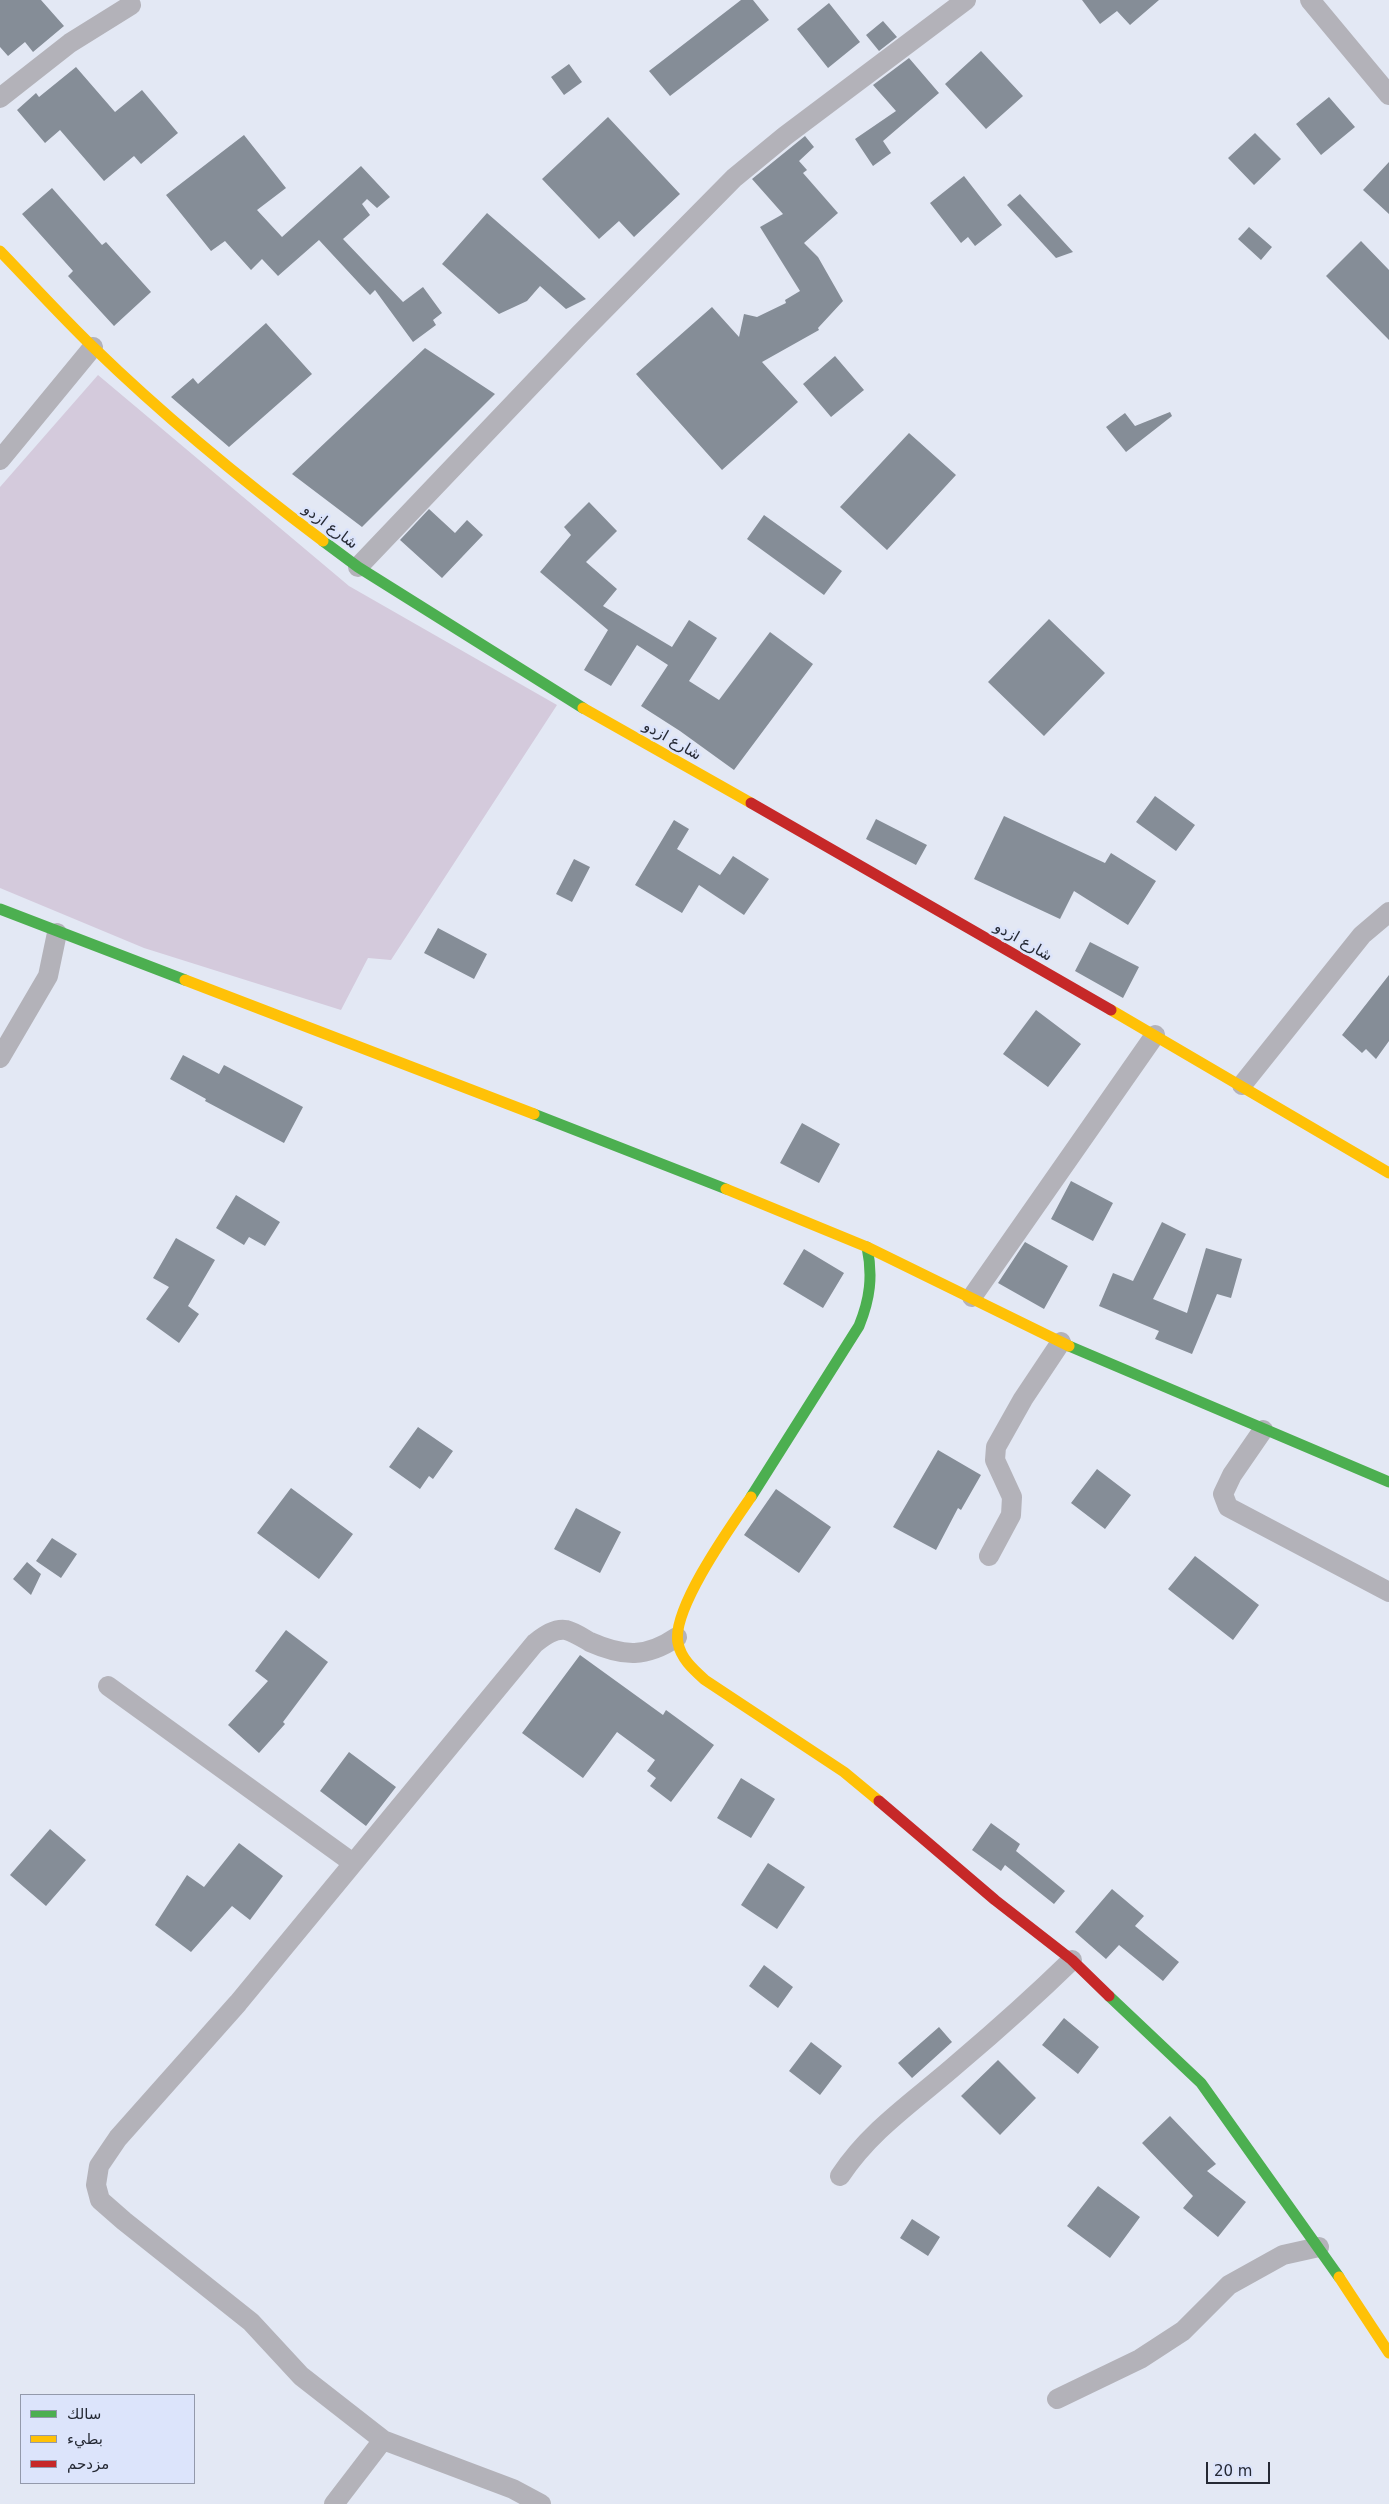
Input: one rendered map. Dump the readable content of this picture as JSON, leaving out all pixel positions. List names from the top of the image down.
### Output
{
  "streets": {
    "street": ["شارع ازدو"]
  },
  "legend": ["سالك", "بطيء", "مزدحم"],
  "scale_bar": "20 m"
}
